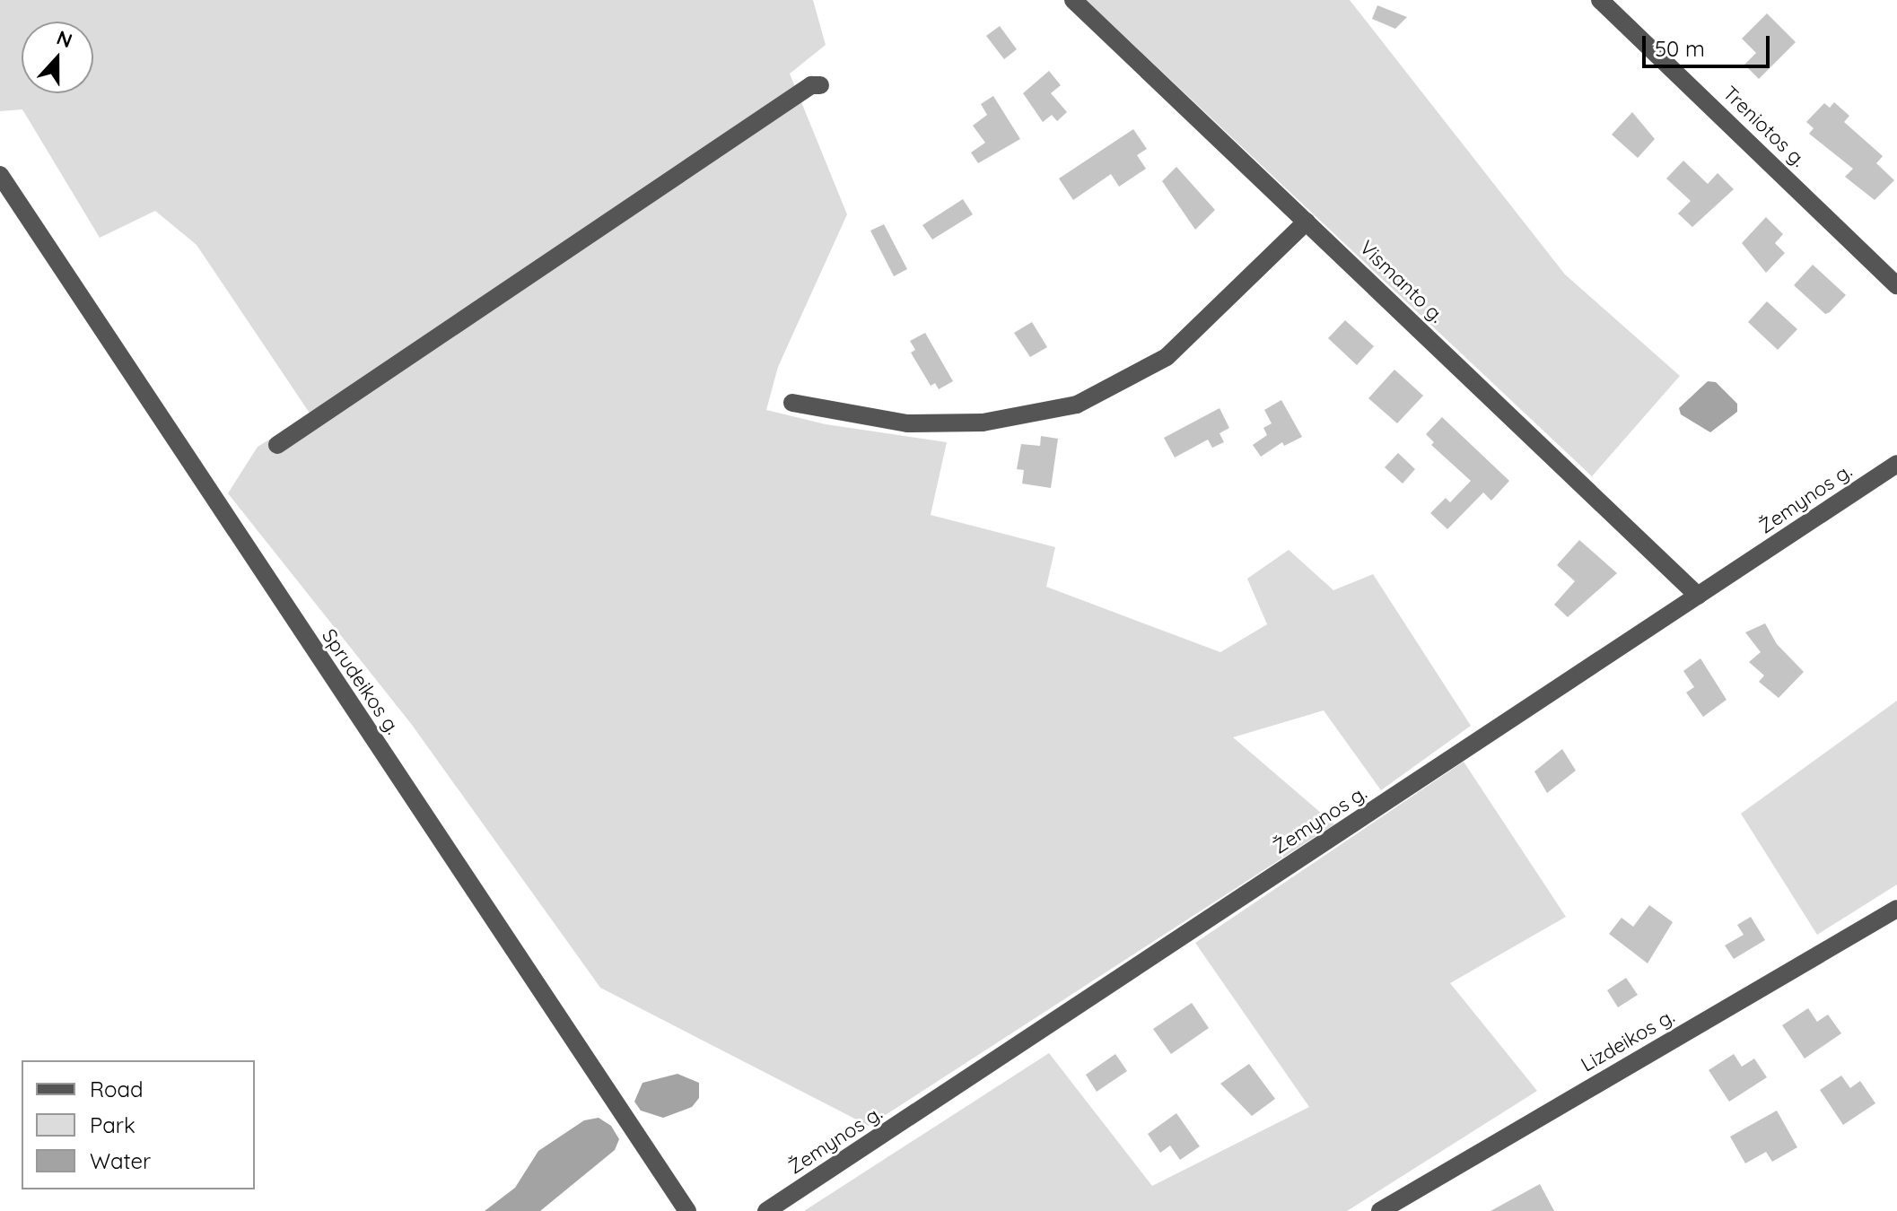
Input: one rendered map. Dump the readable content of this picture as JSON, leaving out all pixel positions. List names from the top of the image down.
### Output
{
  "streets": {
    "street": [
      "Treniotos g.",
      "Vismanto g.",
      "Žemynos g.",
      "Sprudeikos g.",
      "Lizdeikos g."
    ]
  },
  "crossings": [
    ["Vismanto g.", "Žemynos g."]
  ],
  "legend": ["Road", "Park", "Water"],
  "scale_bar": "50 m",
  "north": "top"
}
